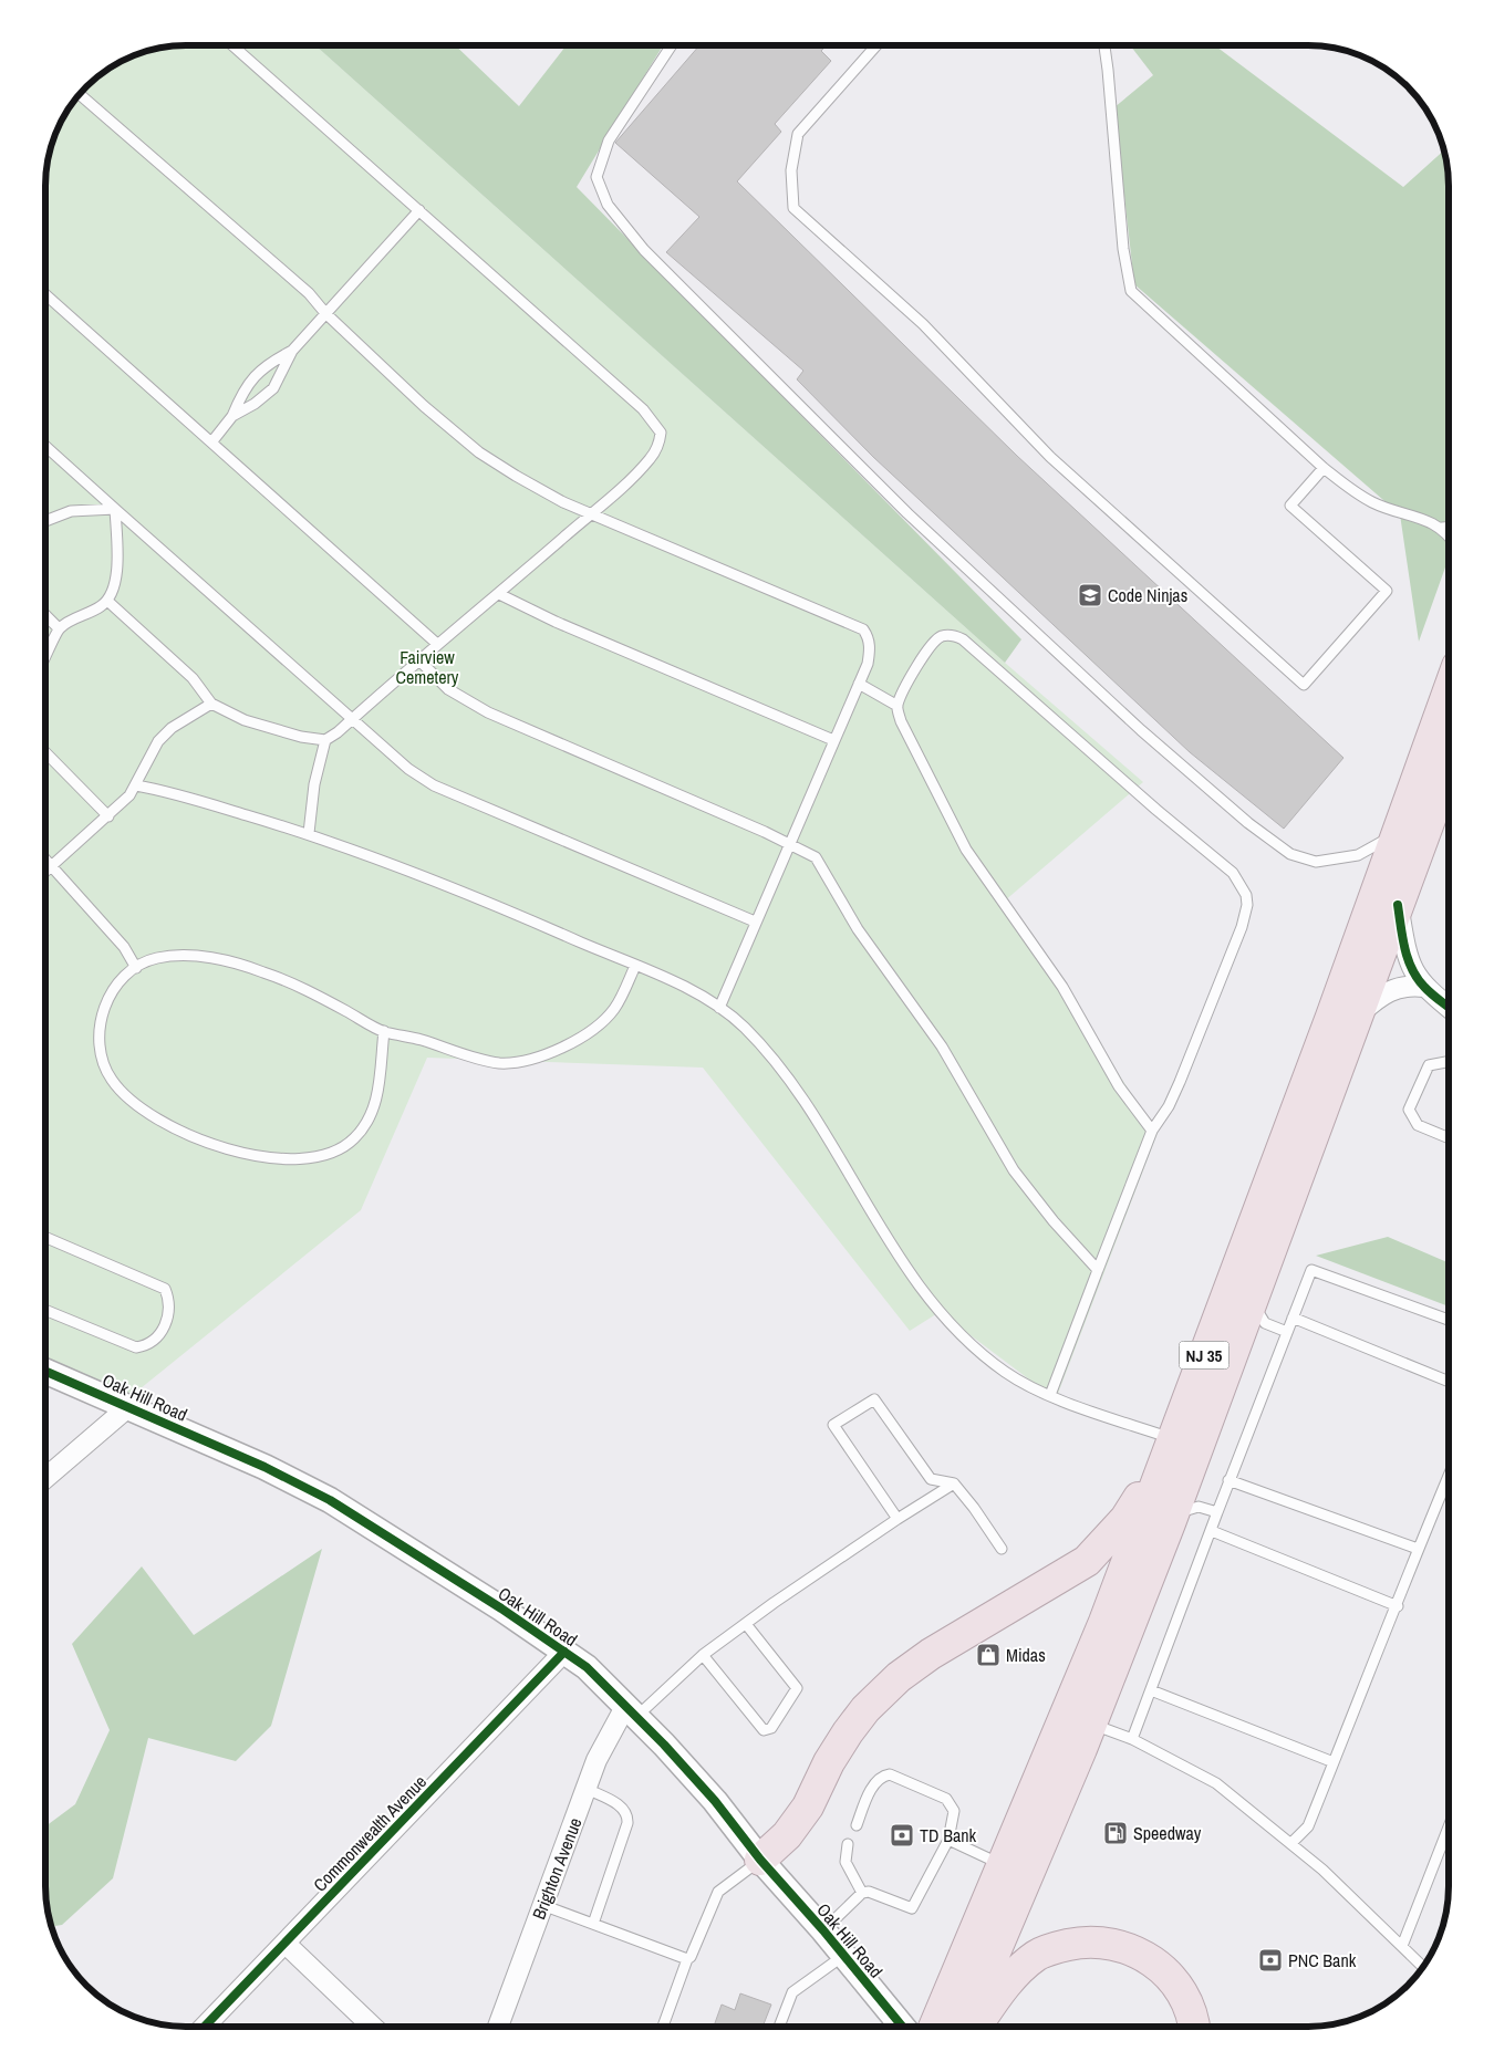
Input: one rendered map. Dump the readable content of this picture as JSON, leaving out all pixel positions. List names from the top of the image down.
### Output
{
  "streets": {
    "highway": ["NJ 35"],
    "street": ["Oak Hill Road", "Commonwealth Avenue", "Brighton Avenue"]
  },
  "crossings": [
    ["Oak Hill Road", "Commonwealth Avenue"],
    ["Oak Hill Road", "Brighton Avenue"]
  ],
  "parks": ["Fairview Cemetery"],
  "places": {
    "school or university": ["Code Ninjas"],
    "shop": ["Midas"],
    "fuel station": ["Speedway"],
    "bank": ["TD Bank", "PNC Bank"]
  }
}
